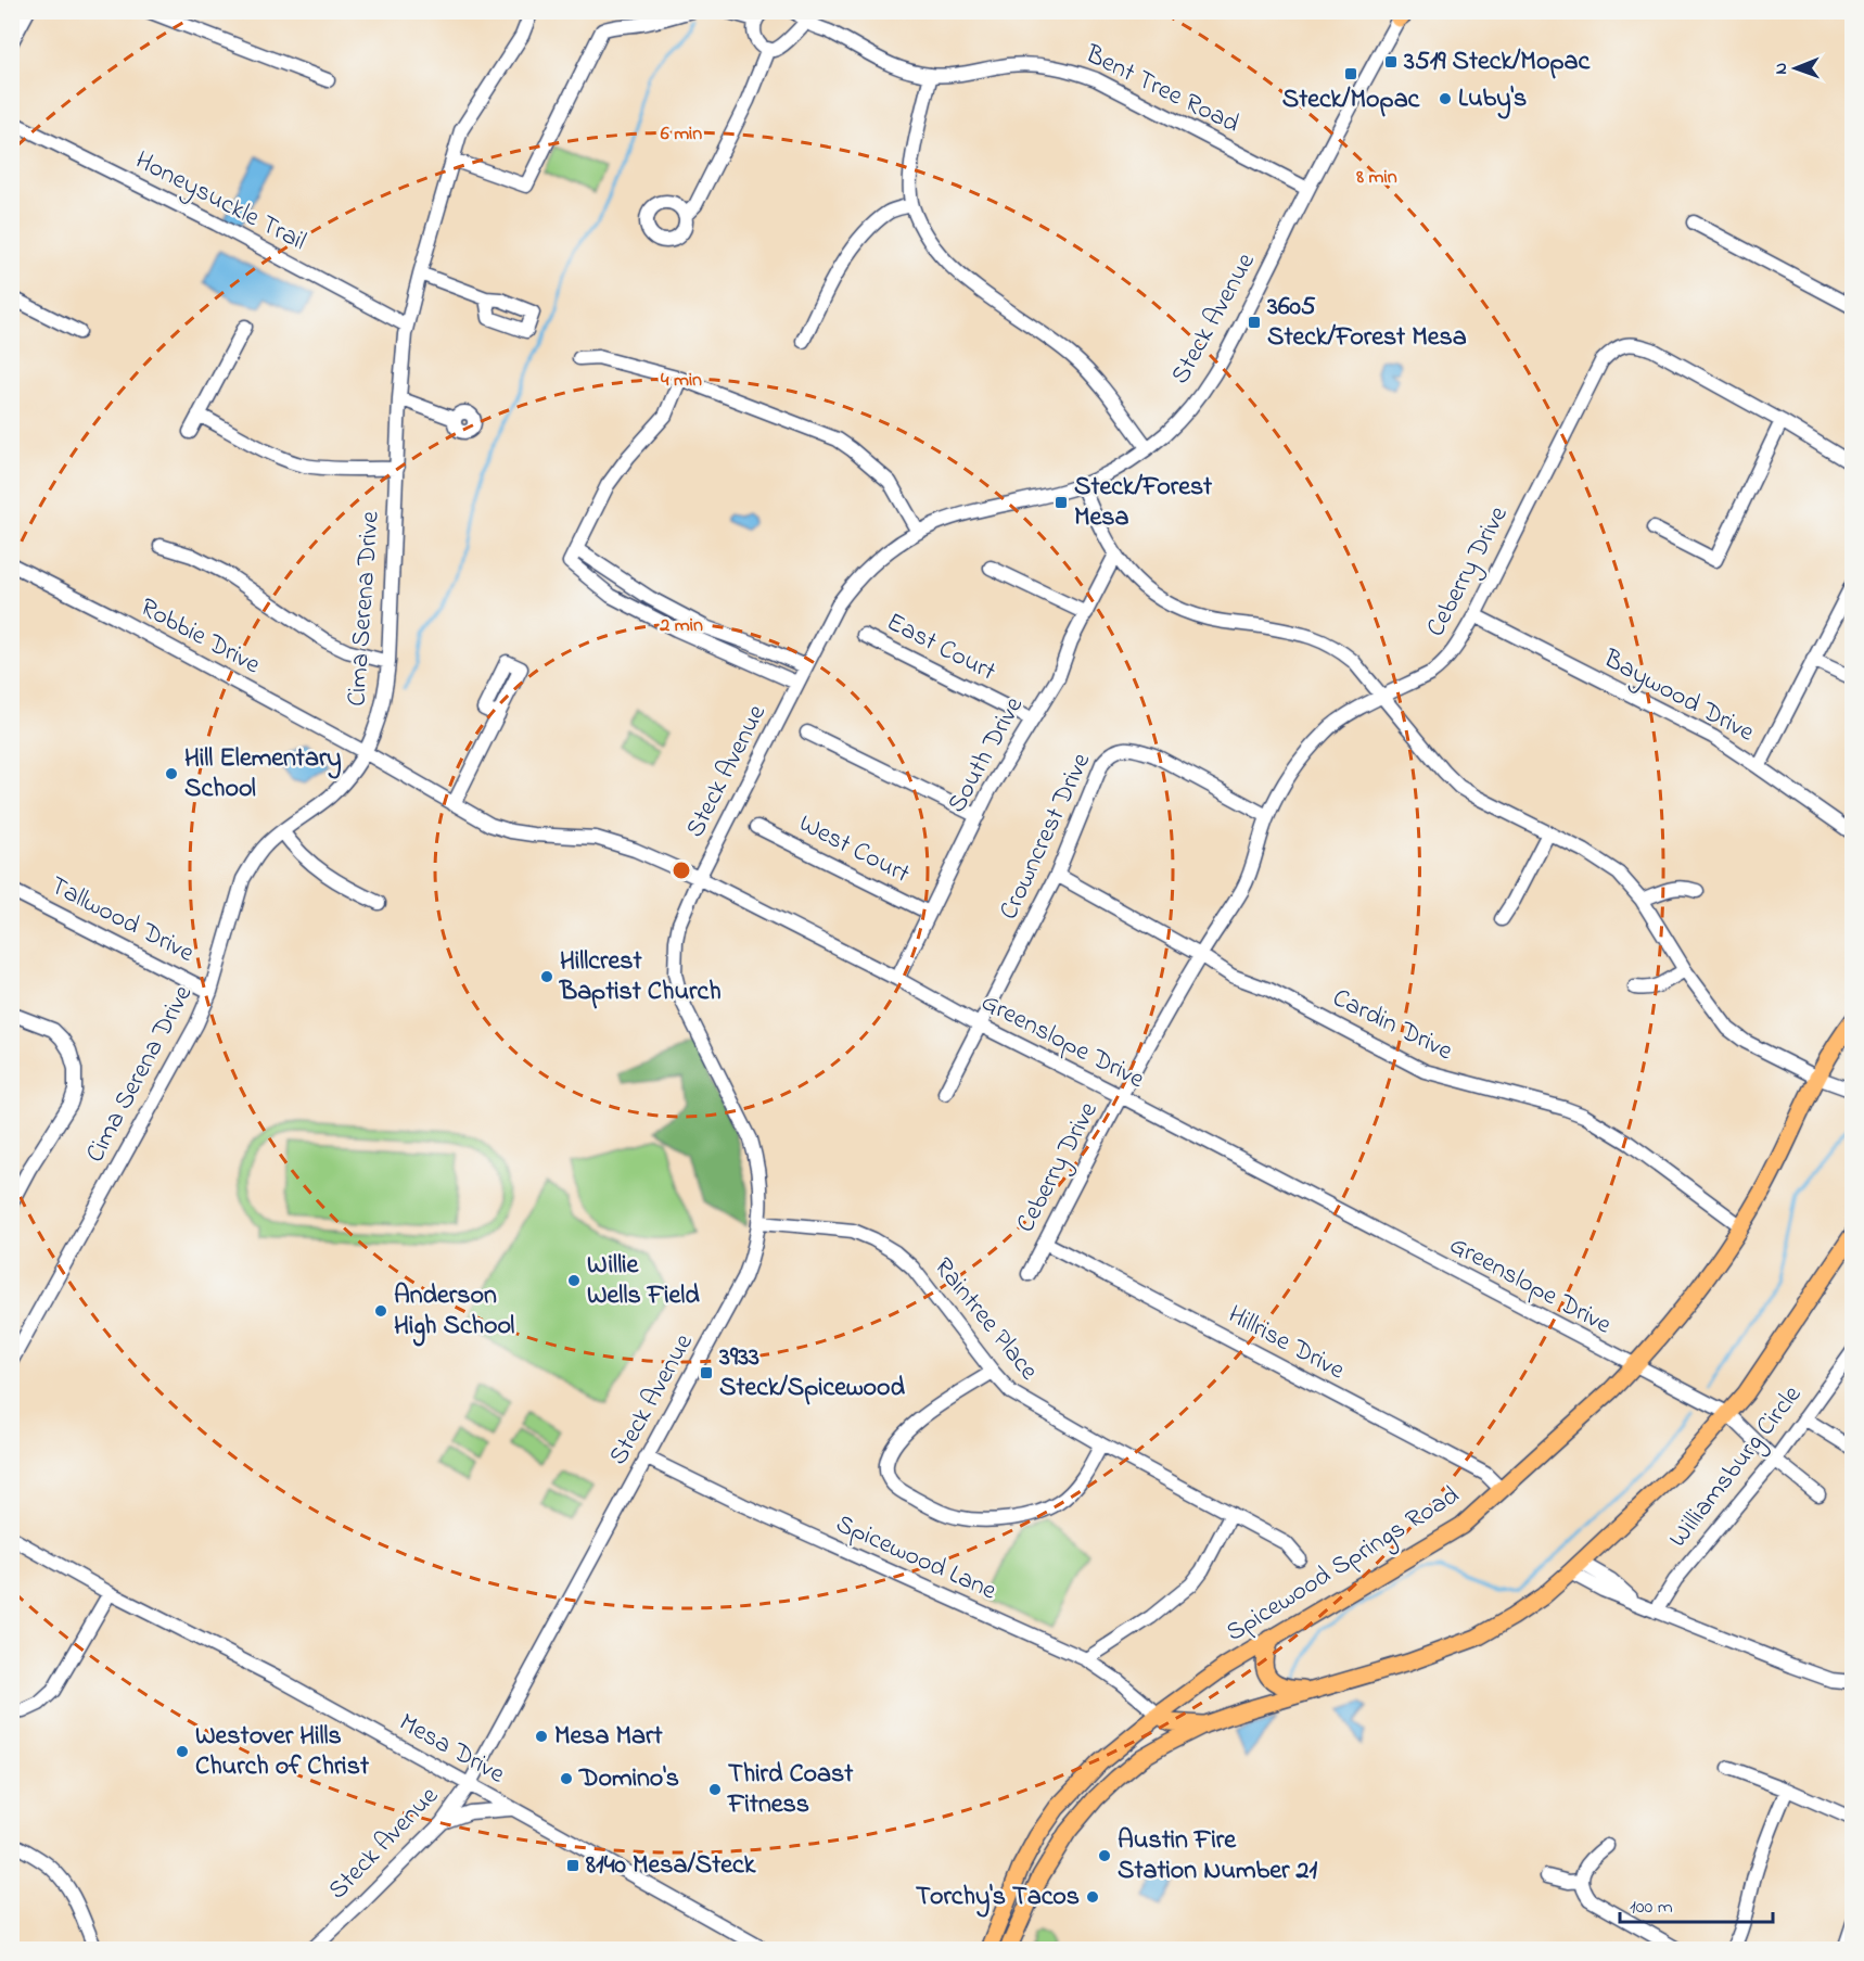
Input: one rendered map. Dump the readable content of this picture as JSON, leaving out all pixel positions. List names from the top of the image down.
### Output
{
  "streets": {
    "main road": ["Spicewood Springs Road"],
    "street": [
      "Bent Tree Road",
      "Honeysuckle Trail",
      "Steck Avenue",
      "Ceberry Drive",
      "Cima Serena Drive",
      "Robbie Drive",
      "East Court",
      "Baywood Drive",
      "South Drive",
      "Crowncrest Drive",
      "West Court",
      "Tallwood Drive",
      "Cardin Drive",
      "Greenslope Drive",
      "Raintree Place",
      "Hillrise Drive",
      "Williamsburg Circle",
      "Spicewood Lane",
      "Mesa Drive"
    ]
  },
  "crossings": [
    ["Bent Tree Road", "Steck Avenue"],
    ["Honeysuckle Trail", "Cima Serena Drive"],
    ["Steck Avenue", "Greenslope Drive"],
    ["Steck Avenue", "Raintree Place"],
    ["Steck Avenue", "Spicewood Lane"],
    ["Steck Avenue", "Mesa Drive"],
    ["Ceberry Drive", "Baywood Drive"],
    ["Ceberry Drive", "Crowncrest Drive"],
    ["Ceberry Drive", "Cardin Drive"],
    ["Ceberry Drive", "Greenslope Drive"],
    ["Ceberry Drive", "Hillrise Drive"],
    ["Cima Serena Drive", "Robbie Drive"],
    ["Cima Serena Drive", "Tallwood Drive"],
    ["Cima Serena Drive", "Greenslope Drive"],
    ["Robbie Drive", "Greenslope Drive"],
    ["East Court", "South Drive"],
    ["South Drive", "West Court"],
    ["South Drive", "Greenslope Drive"],
    ["Crowncrest Drive", "Cardin Drive"],
    ["Crowncrest Drive", "Greenslope Drive"],
    ["Cardin Drive", "Spicewood Springs Road"],
    ["Greenslope Drive", "Williamsburg Circle"],
    ["Greenslope Drive", "Spicewood Springs Road"],
    ["Hillrise Drive", "Spicewood Springs Road"],
    ["Spicewood Lane", "Spicewood Springs Road"]
  ],
  "places": {
    "transit": [
      "3519 Steck/Mopac",
      "Steck/Mopac",
      "3605 Steck/Forest Mesa",
      "Steck/Forest Mesa",
      "3933 Steck/Spicewood",
      "8140 Mesa/Steck"
    ],
    "other": [
      "Luby's",
      "Hill Elementary School",
      "Hillcrest Baptist Church",
      "Willie Wells Field",
      "Anderson High School",
      "Mesa Mart",
      "Westover Hills Church of Christ",
      "Domino's",
      "Third Coast Fitness",
      "Austin Fire Station Number 21",
      "Torchy's Tacos"
    ]
  },
  "scale_bar": "100 m",
  "north": "left",
  "rings": [
    "6 min",
    "8 min",
    "4 min",
    "2 min"
  ]
}
